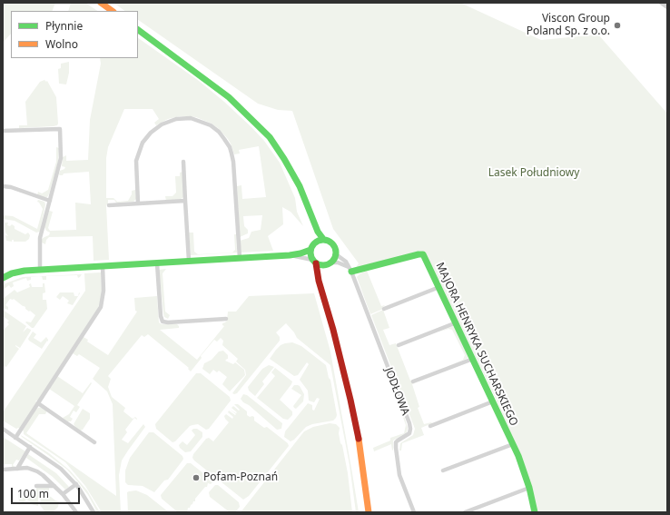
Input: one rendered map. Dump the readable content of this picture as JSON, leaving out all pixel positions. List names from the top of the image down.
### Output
{
  "streets": {
    "main road": ["MAJORA HENRYKA SUCHARSKIEGO"],
    "street": ["JODŁOWA"]
  },
  "crossings": [
    ["MAJORA HENRYKA SUCHARSKIEGO", "JODŁOWA"]
  ],
  "parks": ["Lasek Południowy"],
  "places": ["Viscon Group Poland Sp. z o.o.", "Pofam-Poznań"],
  "legend": ["Płynnie", "Wolno"],
  "scale_bar": "100 m"
}
